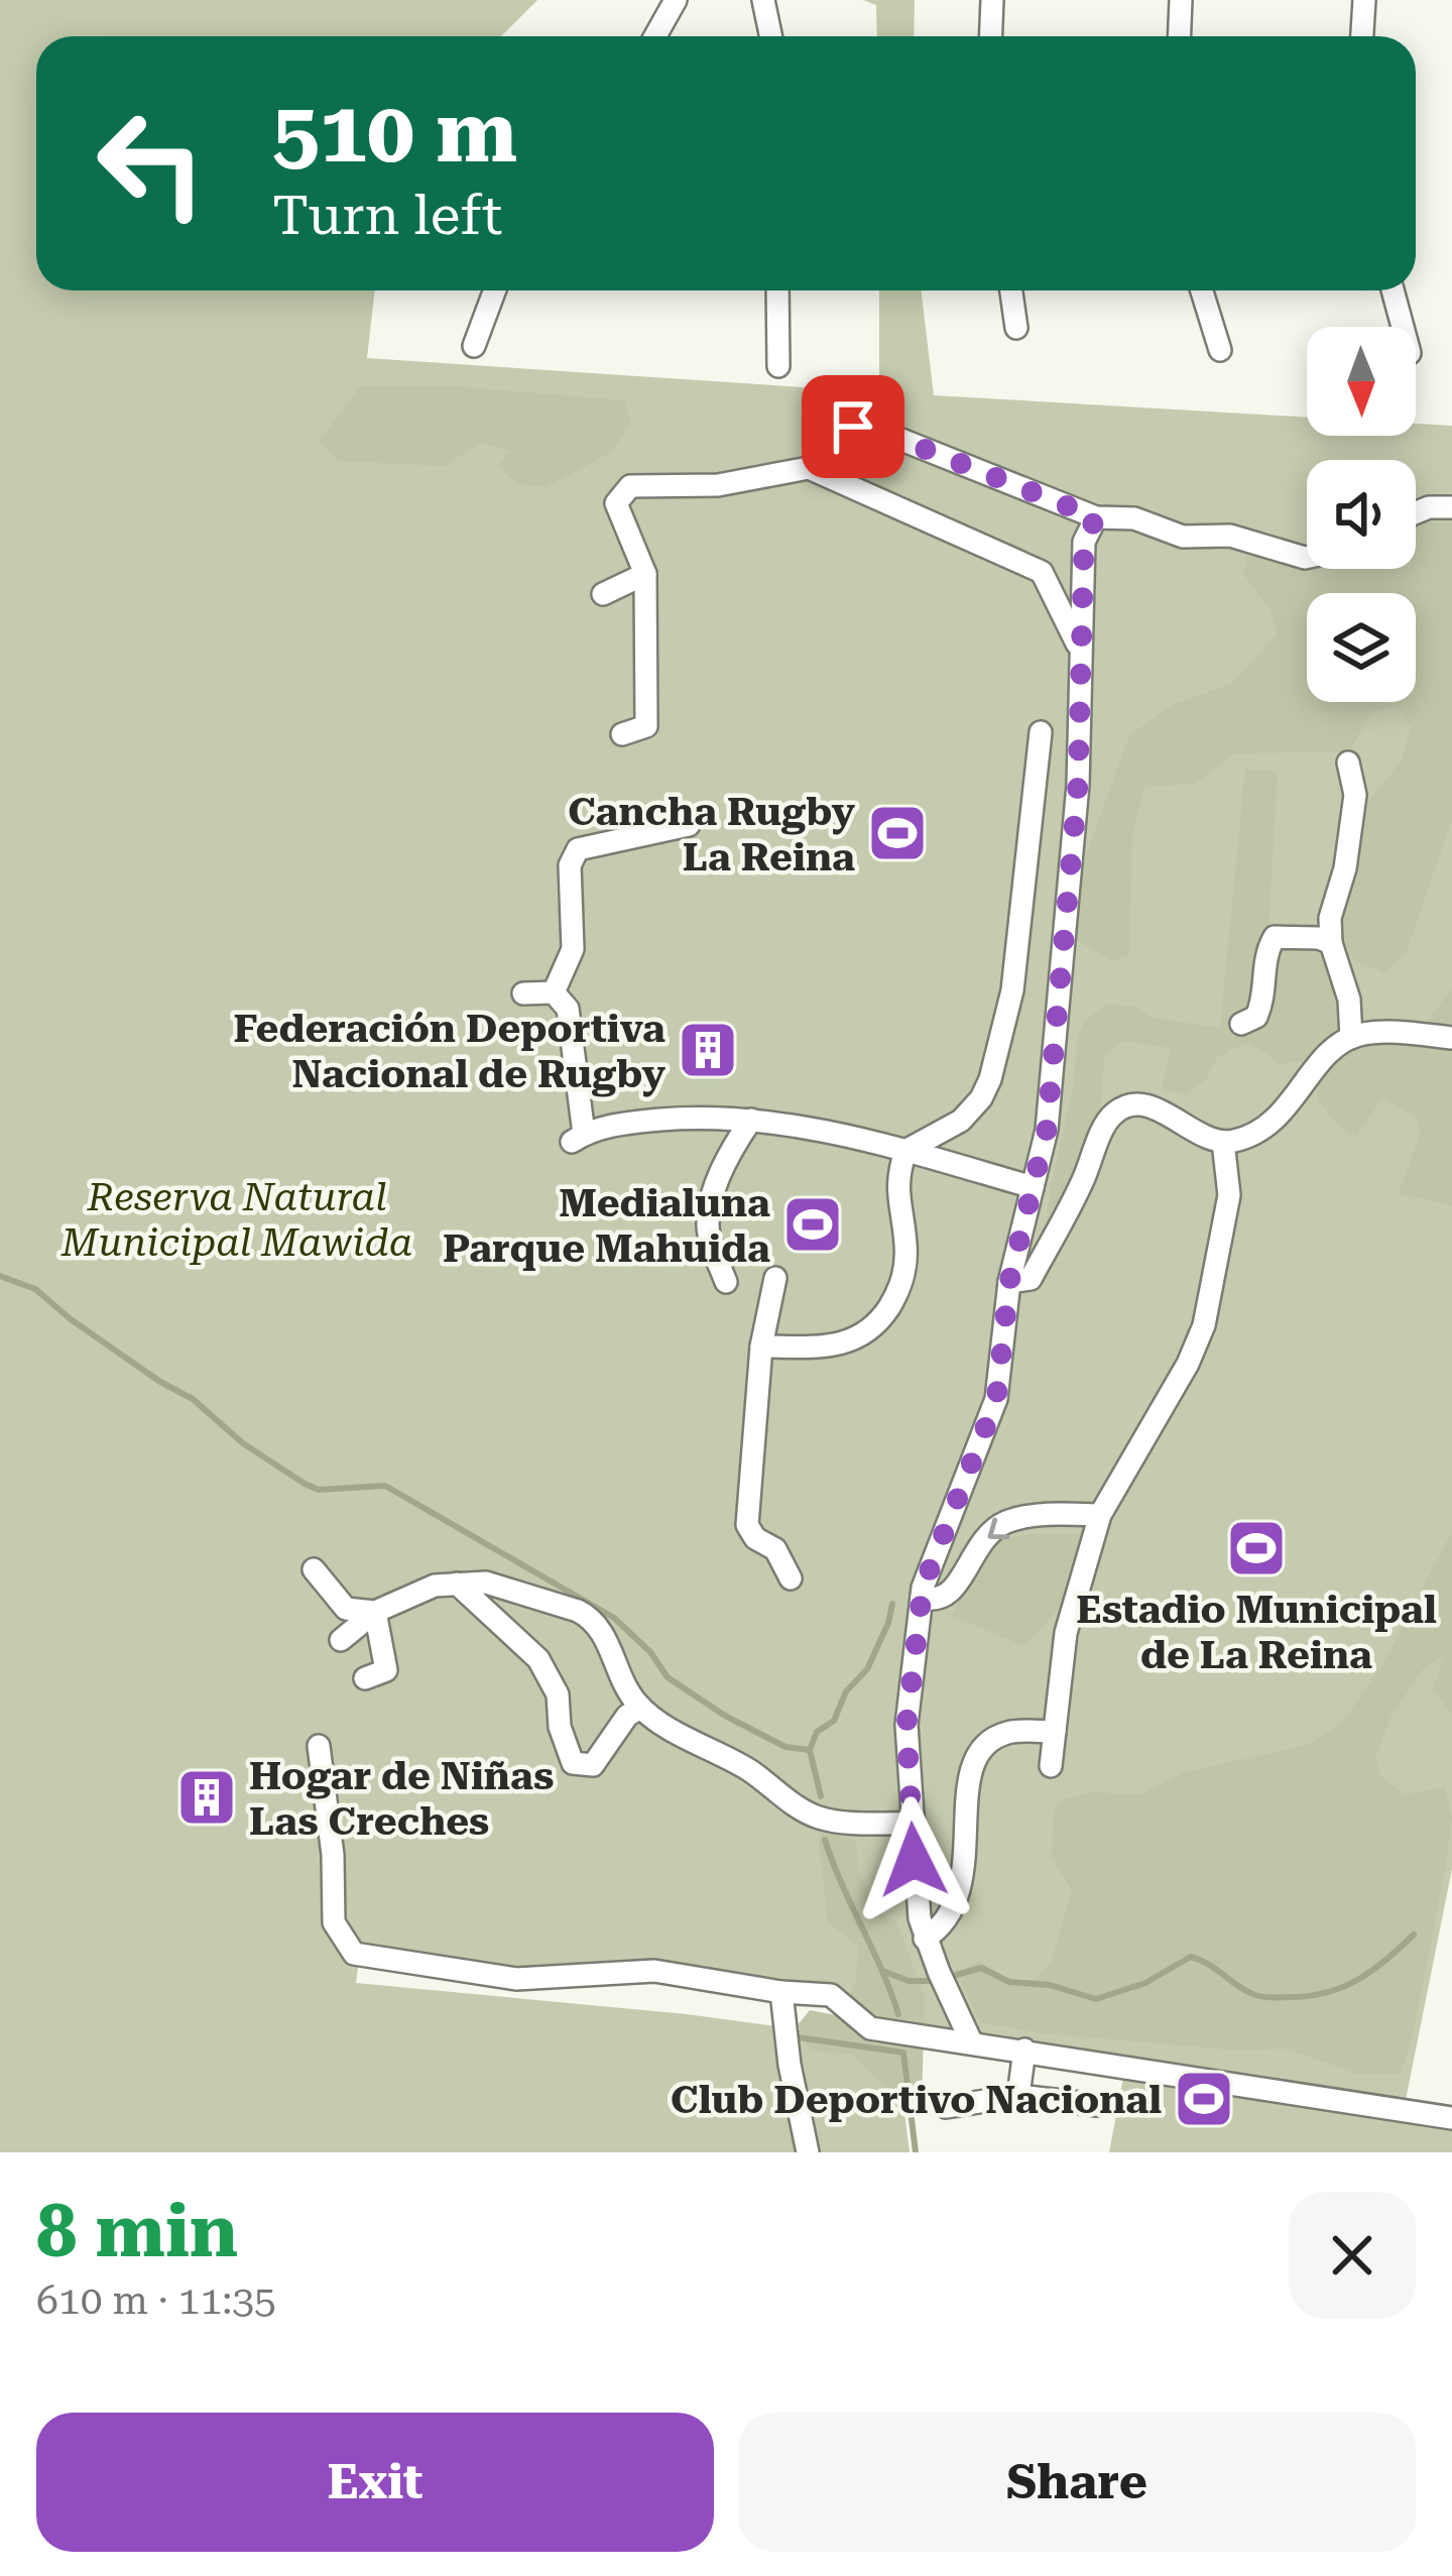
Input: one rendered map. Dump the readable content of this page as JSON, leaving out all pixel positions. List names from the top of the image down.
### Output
{
  "parks": ["Reserva Natural Municipal Mawida"],
  "places": {
    "sports": [
      "Cancha Rugby La Reina",
      "Medialuna Parque Mahuida",
      "Estadio Municipal de La Reina",
      "Club Deportivo Nacional"
    ],
    "building": ["Federación Deportiva Nacional de Rugby", "Hogar de Niñas Las Creches"]
  },
  "north": "bottom",
  "page": {
    "turn": ["510 m", "Turn left"],
    "heading": ["8 min", "610 m · 11:35"],
    "buttons": ["Exit", "Share"]
  }
}
